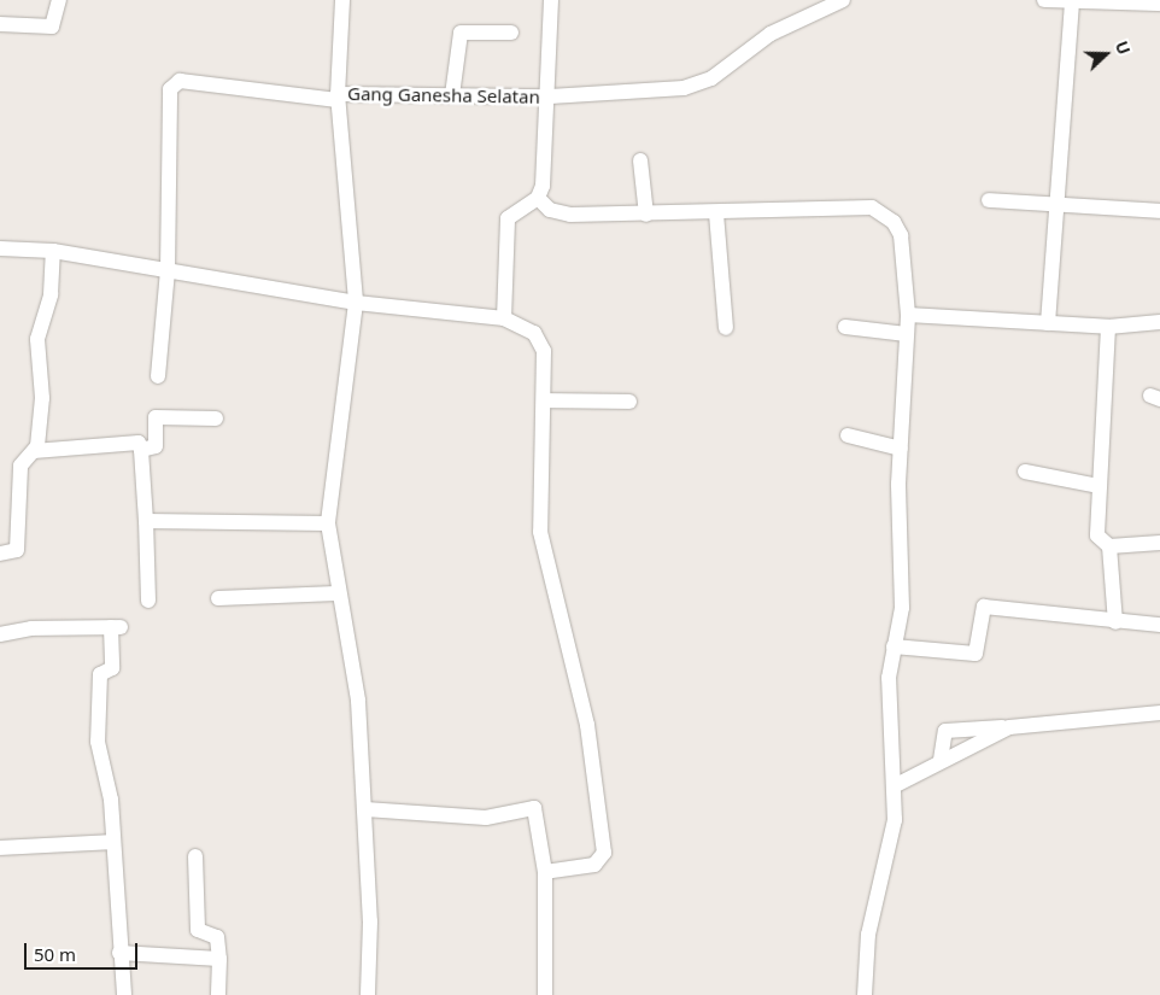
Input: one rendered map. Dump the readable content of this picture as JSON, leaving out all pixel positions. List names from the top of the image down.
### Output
{
  "streets": {
    "street": ["Gang Ganesha Selatan"]
  },
  "scale_bar": "50 m",
  "north": "right"
}
